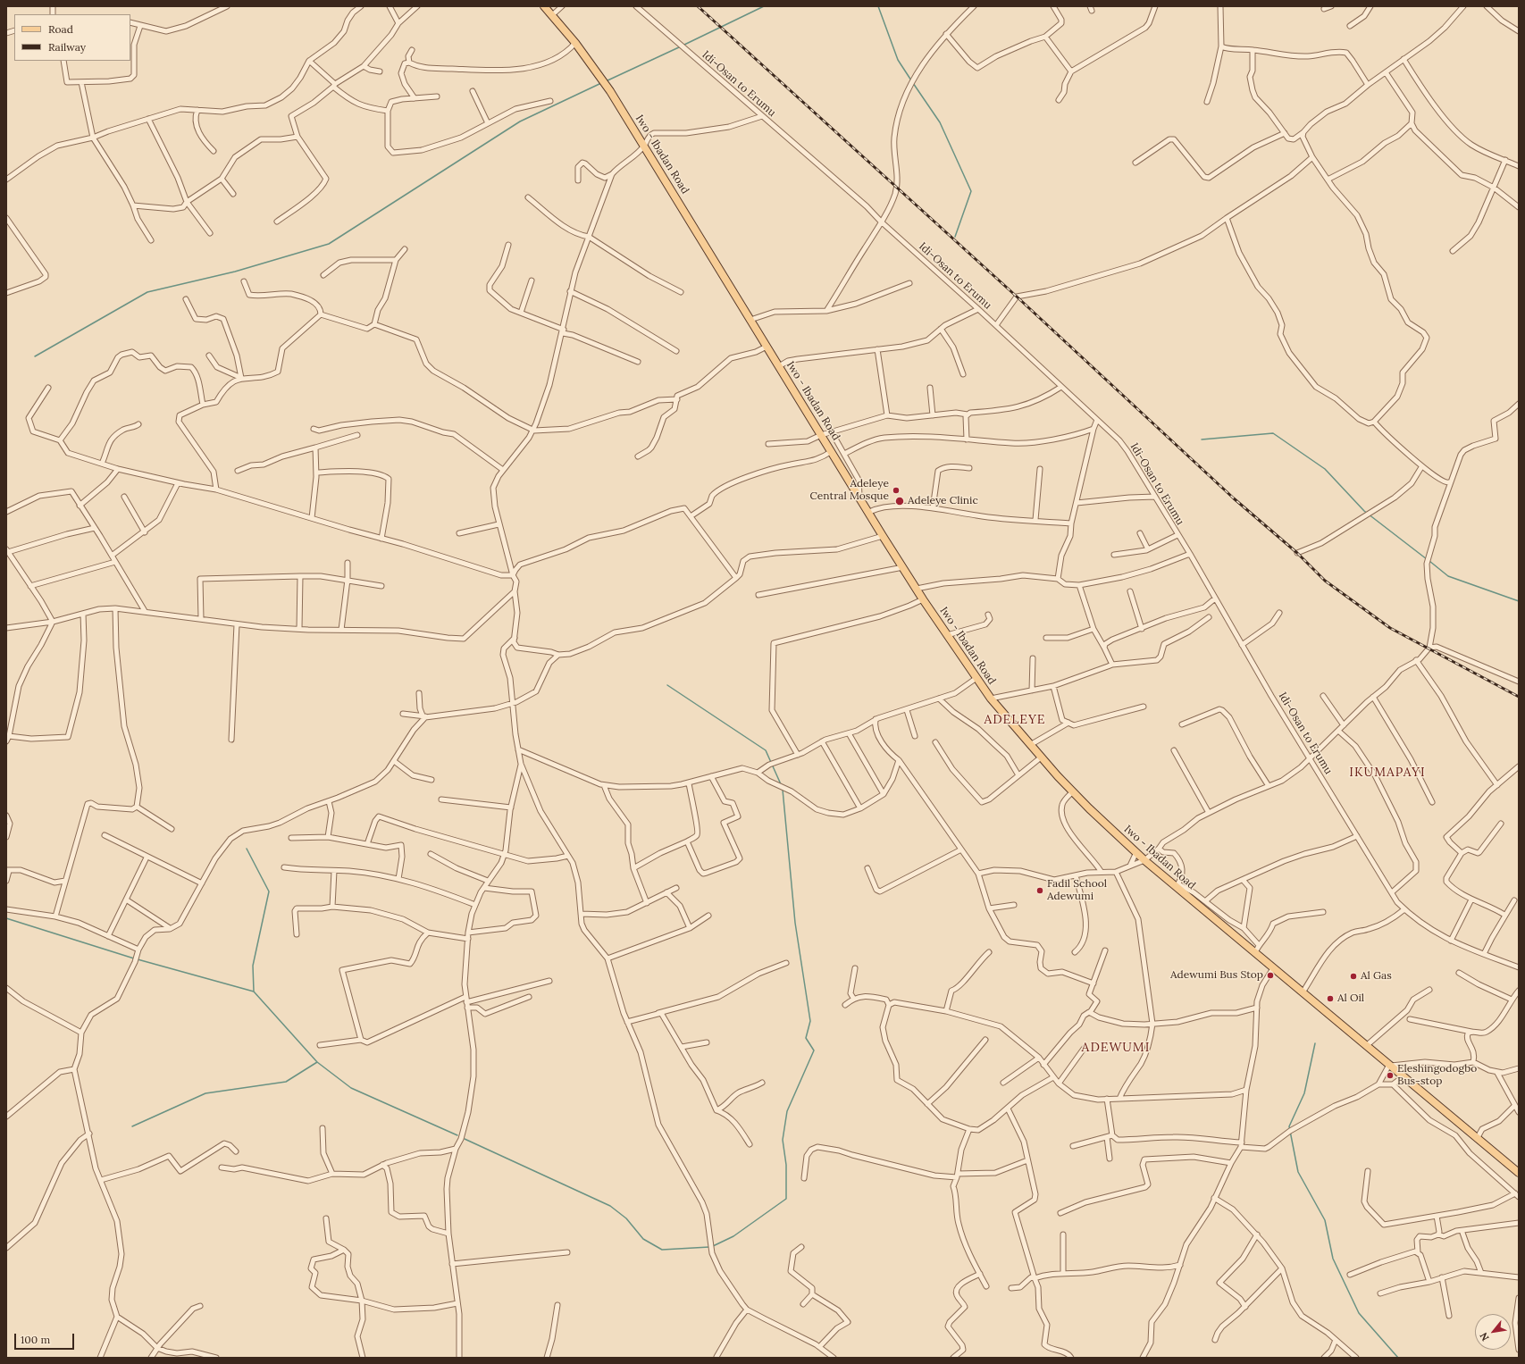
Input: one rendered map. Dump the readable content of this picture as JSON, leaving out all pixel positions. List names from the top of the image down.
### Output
{
  "streets": {
    "main road": ["Iwo - Ibadan Road"],
    "street": ["Idi-Osan to Erumu"]
  },
  "districts": ["ADELEYE", "IKUMAPAYI", "ADEWUMI"],
  "places": [
    "Adeleye Central Mosque",
    "Adeleye Clinic",
    "Fadil School Adewumi",
    "Adewumi Bus Stop",
    "Al Gas",
    "Al Oil",
    "Eleshingodogbo Bus-stop"
  ],
  "legend": ["Road", "Railway"],
  "scale_bar": "100 m",
  "north": "bottom left"
}
